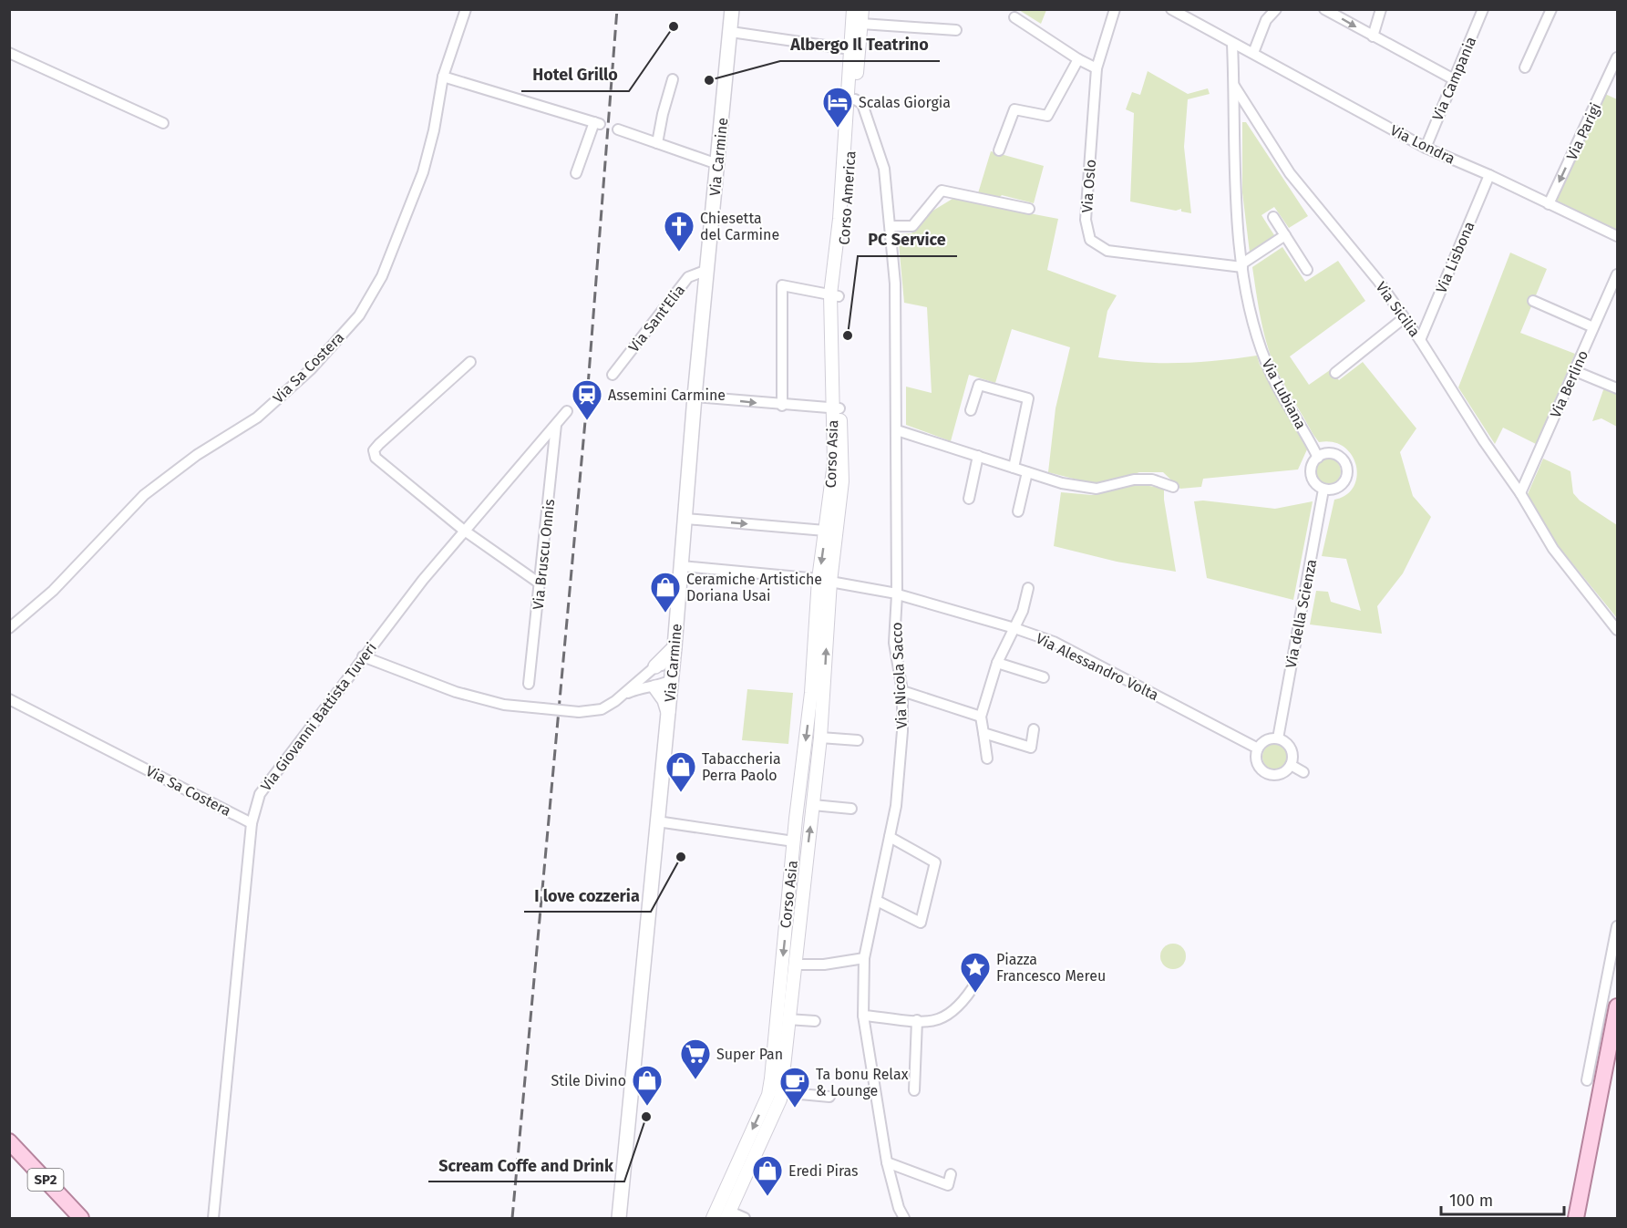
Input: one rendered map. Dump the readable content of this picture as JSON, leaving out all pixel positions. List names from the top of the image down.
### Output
{
  "streets": {
    "main road": ["Via Carmine", "SP2"],
    "street": [
      "Via Campania",
      "Via Parigi",
      "Via Londra",
      "Via Oslo",
      "Corso America",
      "Via Lisbona",
      "Via Sicilia",
      "Via Sant'Elia",
      "Via Sa Costera",
      "Via Berlino",
      "Via Lubiana",
      "Corso Asia",
      "Via Bruscu Onnis",
      "Via della Scienza",
      "Via Alessandro Volta",
      "Via Nicola Sacco",
      "Via Giovanni Battista Tuveri"
    ]
  },
  "crossings": [
    ["Via Campania", "Via Londra"],
    ["Via Parigi", "Via Londra"],
    ["Via Londra", "Via Lisbona"],
    ["Via Londra", "Via Sicilia"],
    ["Via Carmine", "Via Sant'Elia"],
    ["Via Carmine", "Via Alessandro Volta"],
    ["Via Oslo", "Via Lubiana"],
    ["Corso America", "Corso Asia"],
    ["Corso America", "Via Nicola Sacco"],
    ["Via Lisbona", "Via Sicilia"],
    ["Via Sicilia", "Via Berlino"],
    ["Via Sicilia", "Via Lubiana"],
    ["Via Sa Costera", "Via Giovanni Battista Tuveri"],
    ["Via Lubiana", "Via della Scienza"],
    ["Corso Asia", "Via Alessandro Volta"],
    ["Via Bruscu Onnis", "Via Giovanni Battista Tuveri"],
    ["Via della Scienza", "Via Alessandro Volta"],
    ["Via Alessandro Volta", "Via Nicola Sacco"]
  ],
  "one_way": ["Via Parigi"],
  "places": {
    "other": [
      "Hotel Grillo",
      "Albergo Il Teatrino",
      "PC Service",
      "I love cozzeria",
      "Scream Coffe and Drink"
    ],
    "hotel": ["Scalas Giorgia"],
    "church": ["Chiesetta del Carmine"],
    "station": ["Assemini Carmine"],
    "shop": [
      "Ceramiche Artistiche Doriana Usai",
      "Tabaccheria Perra Paolo",
      "Stile Divino",
      "Eredi Piras"
    ],
    "place": ["Piazza Francesco Mereu"],
    "supermarket": ["Super Pan"],
    "cafe": ["Ta bonu Relax & Lounge"]
  },
  "scale_bar": "100 m"
}
